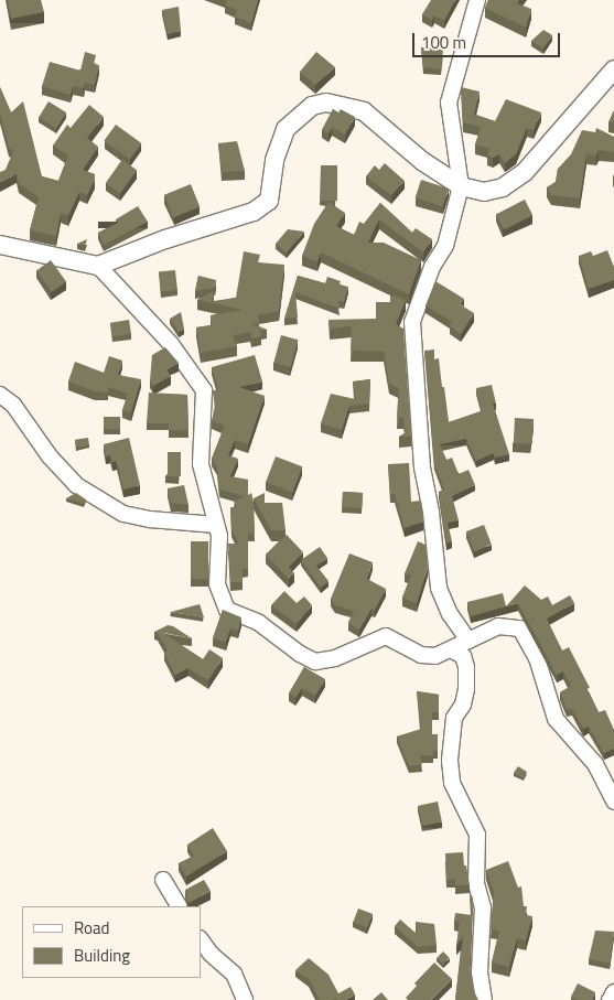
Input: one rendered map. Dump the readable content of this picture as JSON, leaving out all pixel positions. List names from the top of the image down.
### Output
{
  "legend": ["Road", "Building"],
  "scale_bar": "100 m"
}
